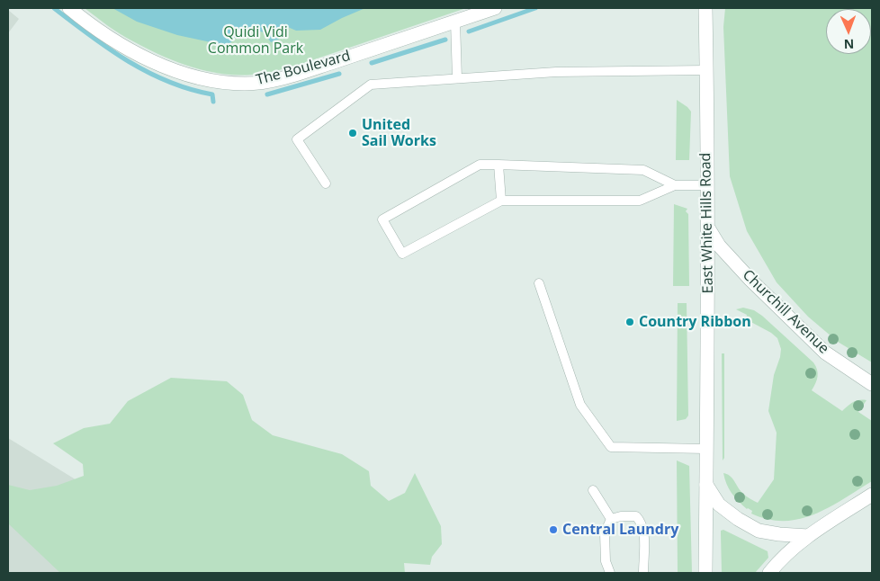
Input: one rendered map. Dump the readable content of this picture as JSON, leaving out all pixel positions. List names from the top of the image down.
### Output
{
  "streets": {
    "street": ["The Boulevard", "East White Hills Road", "Churchill Avenue"]
  },
  "crossings": [
    ["East White Hills Road", "Churchill Avenue"]
  ],
  "parks": ["Quidi Vidi Common Park"],
  "places": ["United Sail Works", "Country Ribbon", "Central Laundry"],
  "north": "bottom"
}
